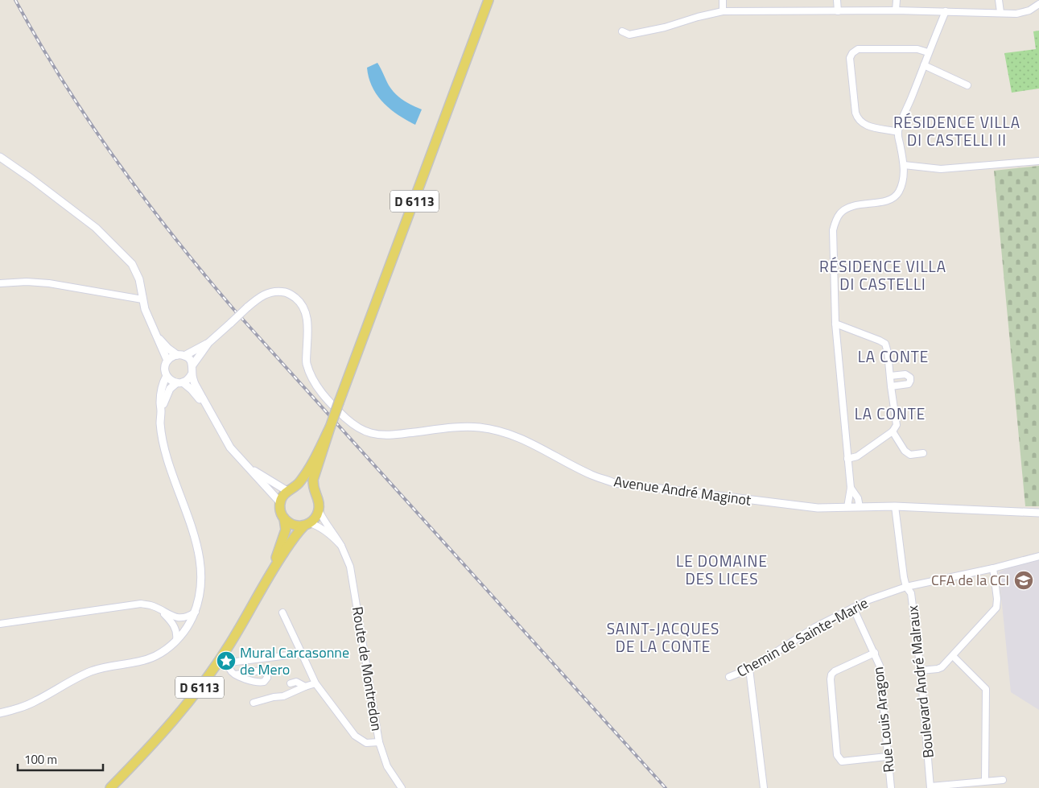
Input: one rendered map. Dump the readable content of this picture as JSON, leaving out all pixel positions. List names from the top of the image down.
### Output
{
  "streets": {
    "main road": ["D 6113"],
    "street": [
      "Avenue André Maginot",
      "Chemin de Sainte-Marie",
      "Route de Montredon",
      "Boulevard André Malraux",
      "Rue Louis Aragon"
    ]
  },
  "crossings": [
    ["D 6113", "Route de Montredon"],
    ["Avenue André Maginot", "Boulevard André Malraux"],
    ["Chemin de Sainte-Marie", "Boulevard André Malraux"],
    ["Chemin de Sainte-Marie", "Rue Louis Aragon"]
  ],
  "districts": [
    "RÉSIDENCE VILLA DI CASTELLI II",
    "RÉSIDENCE VILLA DI CASTELLI",
    "LA CONTE",
    "LA CONTE",
    "LE DOMAINE DES LICES",
    "SAINT-JACQUES DE LA CONTE"
  ],
  "places": {
    "school or university": ["CFA de la CCI"],
    "place": ["Mural Carcasonne de Mero"]
  },
  "scale_bar": "100 m"
}
